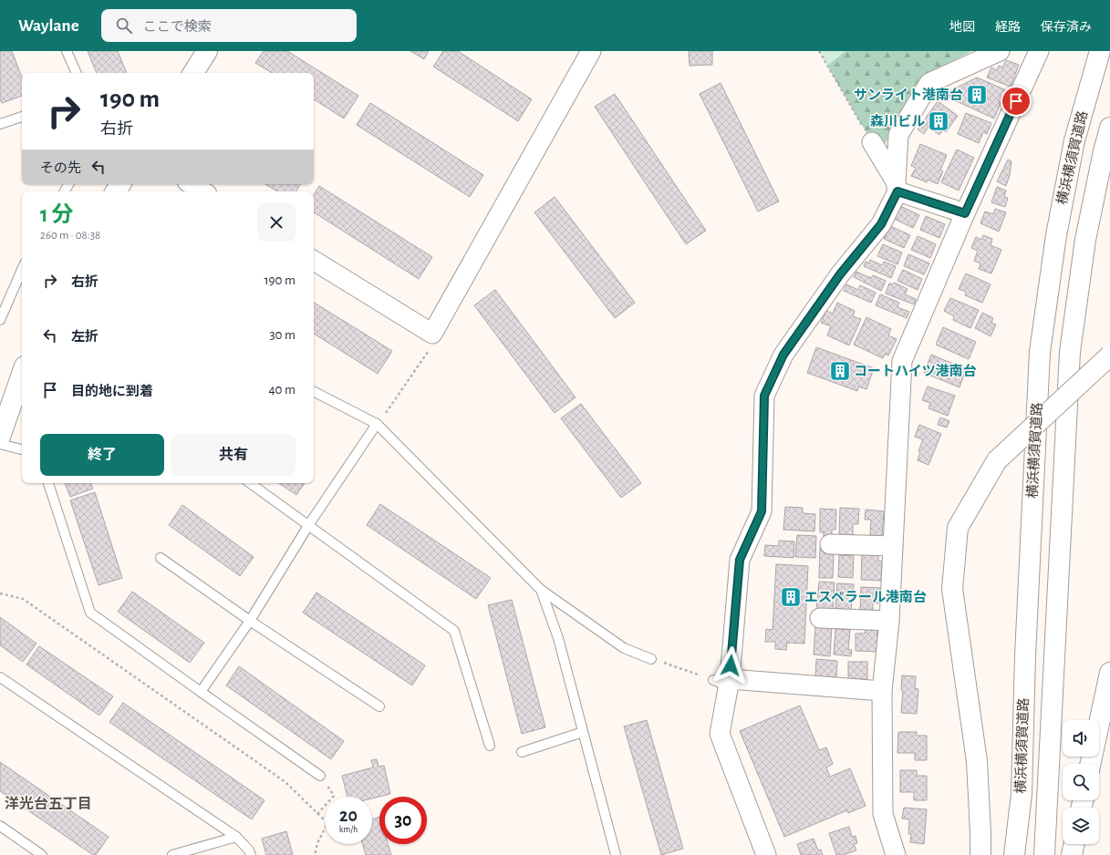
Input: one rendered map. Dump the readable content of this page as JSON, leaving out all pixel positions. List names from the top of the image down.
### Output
{
  "streets": {
    "main road": ["横浜横須賀道路"]
  },
  "districts": ["洋光台五丁目"],
  "places": {
    "building": [
      "サンライト港南台",
      "森川ビル",
      "コートハイツ港南台",
      "エスペラール港南台"
    ]
  },
  "page": {
    "header": "Waylane",
    "search": "ここで検索",
    "nav": ["地図", "経路", "保存済み"],
    "turn": ["190 m", "右折"],
    "then": "その先",
    "heading": ["1 分", "260 m · 08:38"],
    "list": [
      {
        "name": "右折",
        "value": "190 m"
      },
      {
        "name": "左折",
        "value": "30 m"
      },
      {
        "name": "目的地に到着",
        "value": "40 m"
      }
    ],
    "buttons": ["終了", "共有"],
    "speed": "20 km/h",
    "limit": "30"
  }
}
